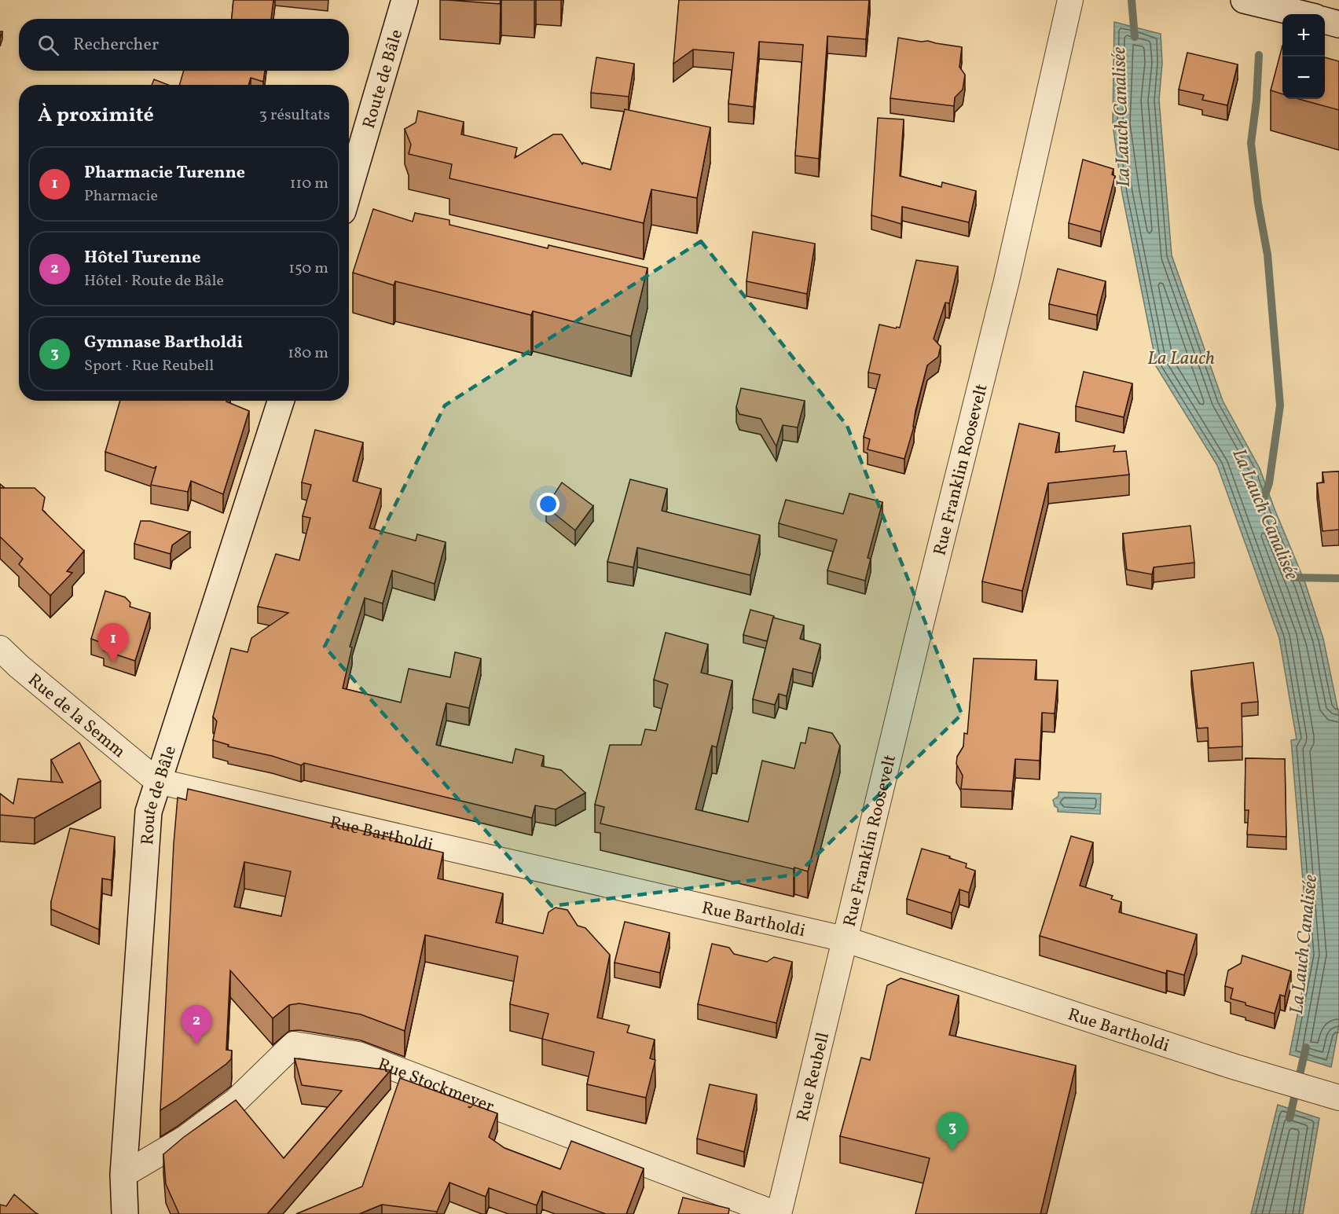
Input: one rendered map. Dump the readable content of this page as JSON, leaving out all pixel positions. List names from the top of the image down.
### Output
{
  "streets": {
    "street": [
      "Route de Bâle",
      "Rue Franklin Roosevelt",
      "Rue de la Semm",
      "Rue Bartholdi",
      "Rue Reubell",
      "Rue Stockmeyer"
    ]
  },
  "crossings": [
    ["Route de Bâle", "Rue de la Semm"],
    ["Route de Bâle", "Rue Bartholdi"],
    ["Route de Bâle", "Rue Stockmeyer"],
    ["Rue Franklin Roosevelt", "Rue Bartholdi"],
    ["Rue Franklin Roosevelt", "Rue Reubell"],
    ["Rue de la Semm", "Rue Bartholdi"],
    ["Rue Bartholdi", "Rue Reubell"],
    ["Rue Reubell", "Rue Stockmeyer"]
  ],
  "water": ["La Lauch Canalisée", "La Lauch"],
  "page": {
    "map_buttons": ["+", "−"],
    "search": "Rechercher",
    "heading": ["À proximité", "3 résultats"],
    "list": [
      {
        "mark": "1",
        "name": "Pharmacie Turenne",
        "note": "Pharmacie",
        "value": "110 m"
      },
      {
        "mark": "2",
        "name": "Hôtel Turenne",
        "note": "Hôtel · Route de Bâle",
        "value": "150 m"
      },
      {
        "mark": "3",
        "name": "Gymnase Bartholdi",
        "note": "Sport · Rue Reubell",
        "value": "180 m"
      }
    ],
    "pins": ["1", "2", "3"]
  }
}
